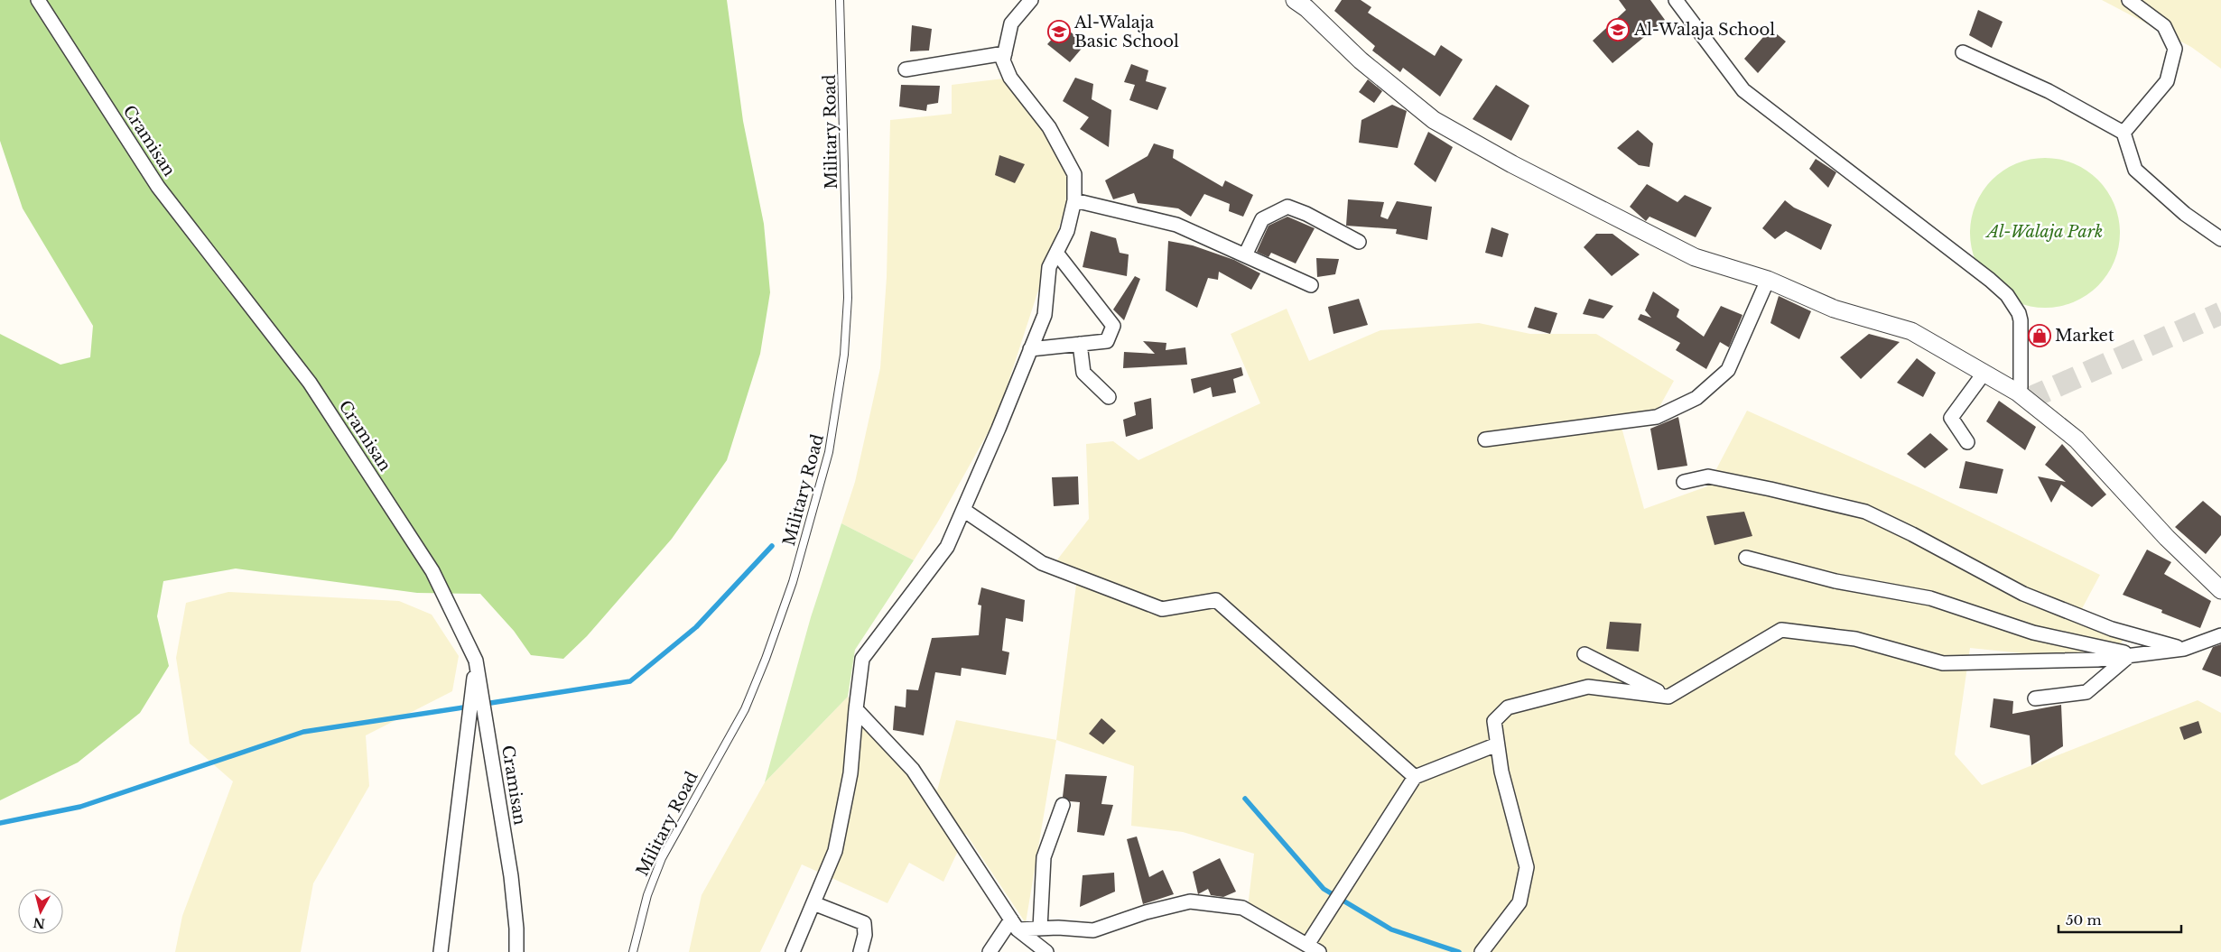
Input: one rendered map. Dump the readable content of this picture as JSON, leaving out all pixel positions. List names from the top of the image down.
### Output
{
  "streets": {
    "street": ["Cramisan"],
    "lane": ["Military Road"]
  },
  "parks": ["Al-Walaja Park"],
  "places": {
    "school or university": ["Al-Walaja School", "Al-Walaja Basic School"],
    "shop": ["Market"]
  },
  "scale_bar": "50 m",
  "north": "bottom"
}
